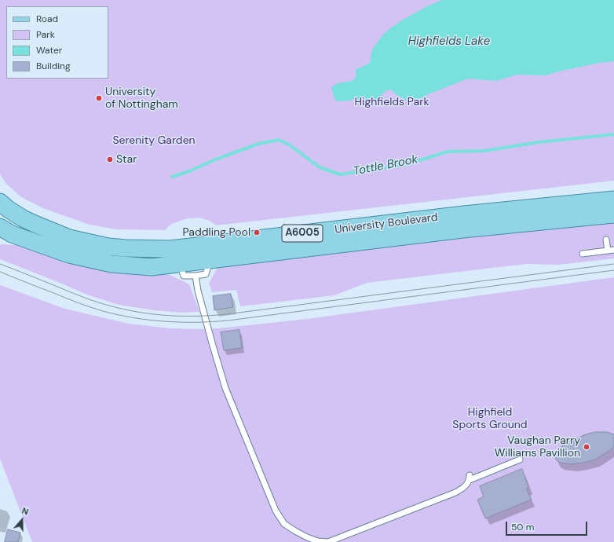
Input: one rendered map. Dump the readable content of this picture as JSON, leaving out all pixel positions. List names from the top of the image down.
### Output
{
  "streets": {
    "main road": ["University Boulevard", "A6005"]
  },
  "water": ["Highfields Lake", "Tottle Brook"],
  "parks": ["Highfields Park", "Serenity Garden", "Highfield Sports Ground"],
  "places": [
    "University of Nottingham",
    "Star",
    "Paddling Pool",
    "Vaughan Parry Williams Pavillion"
  ],
  "legend": [
    "Road",
    "Park",
    "Water",
    "Building"
  ],
  "scale_bar": "50 m",
  "north": "top"
}
